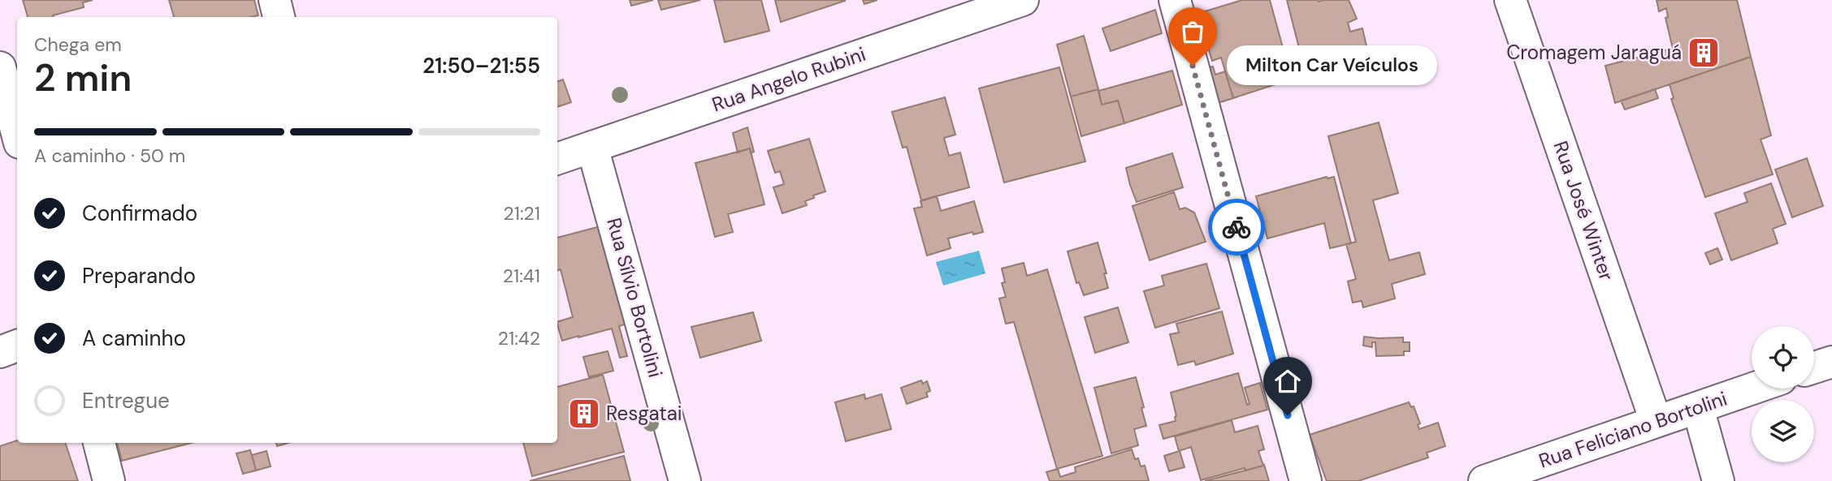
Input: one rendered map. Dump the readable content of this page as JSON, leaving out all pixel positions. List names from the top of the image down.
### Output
{
  "streets": {
    "street": [
      "Rua Angelo Rubini",
      "Rua José Winter",
      "Rua Sílvio Bortolini",
      "Rua Feliciano Bortolini"
    ]
  },
  "crossings": [
    ["Rua Angelo Rubini", "Rua Sílvio Bortolini"],
    ["Rua José Winter", "Rua Feliciano Bortolini"]
  ],
  "places": {
    "building": ["Cromagem Jaraguá", "Resgatai"],
    "other": ["Milton Car Veículos"]
  },
  "page": {
    "heading": ["2 min", "Chega em", "21:50–21:55"],
    "bubble": "Milton Car Veículos",
    "bar": "A caminho · 50 m",
    "list": [
      ["Confirmado", "21:21"],
      ["Preparando", "21:41"],
      ["A caminho", "21:42"],
      "Entregue"
    ]
  }
}
